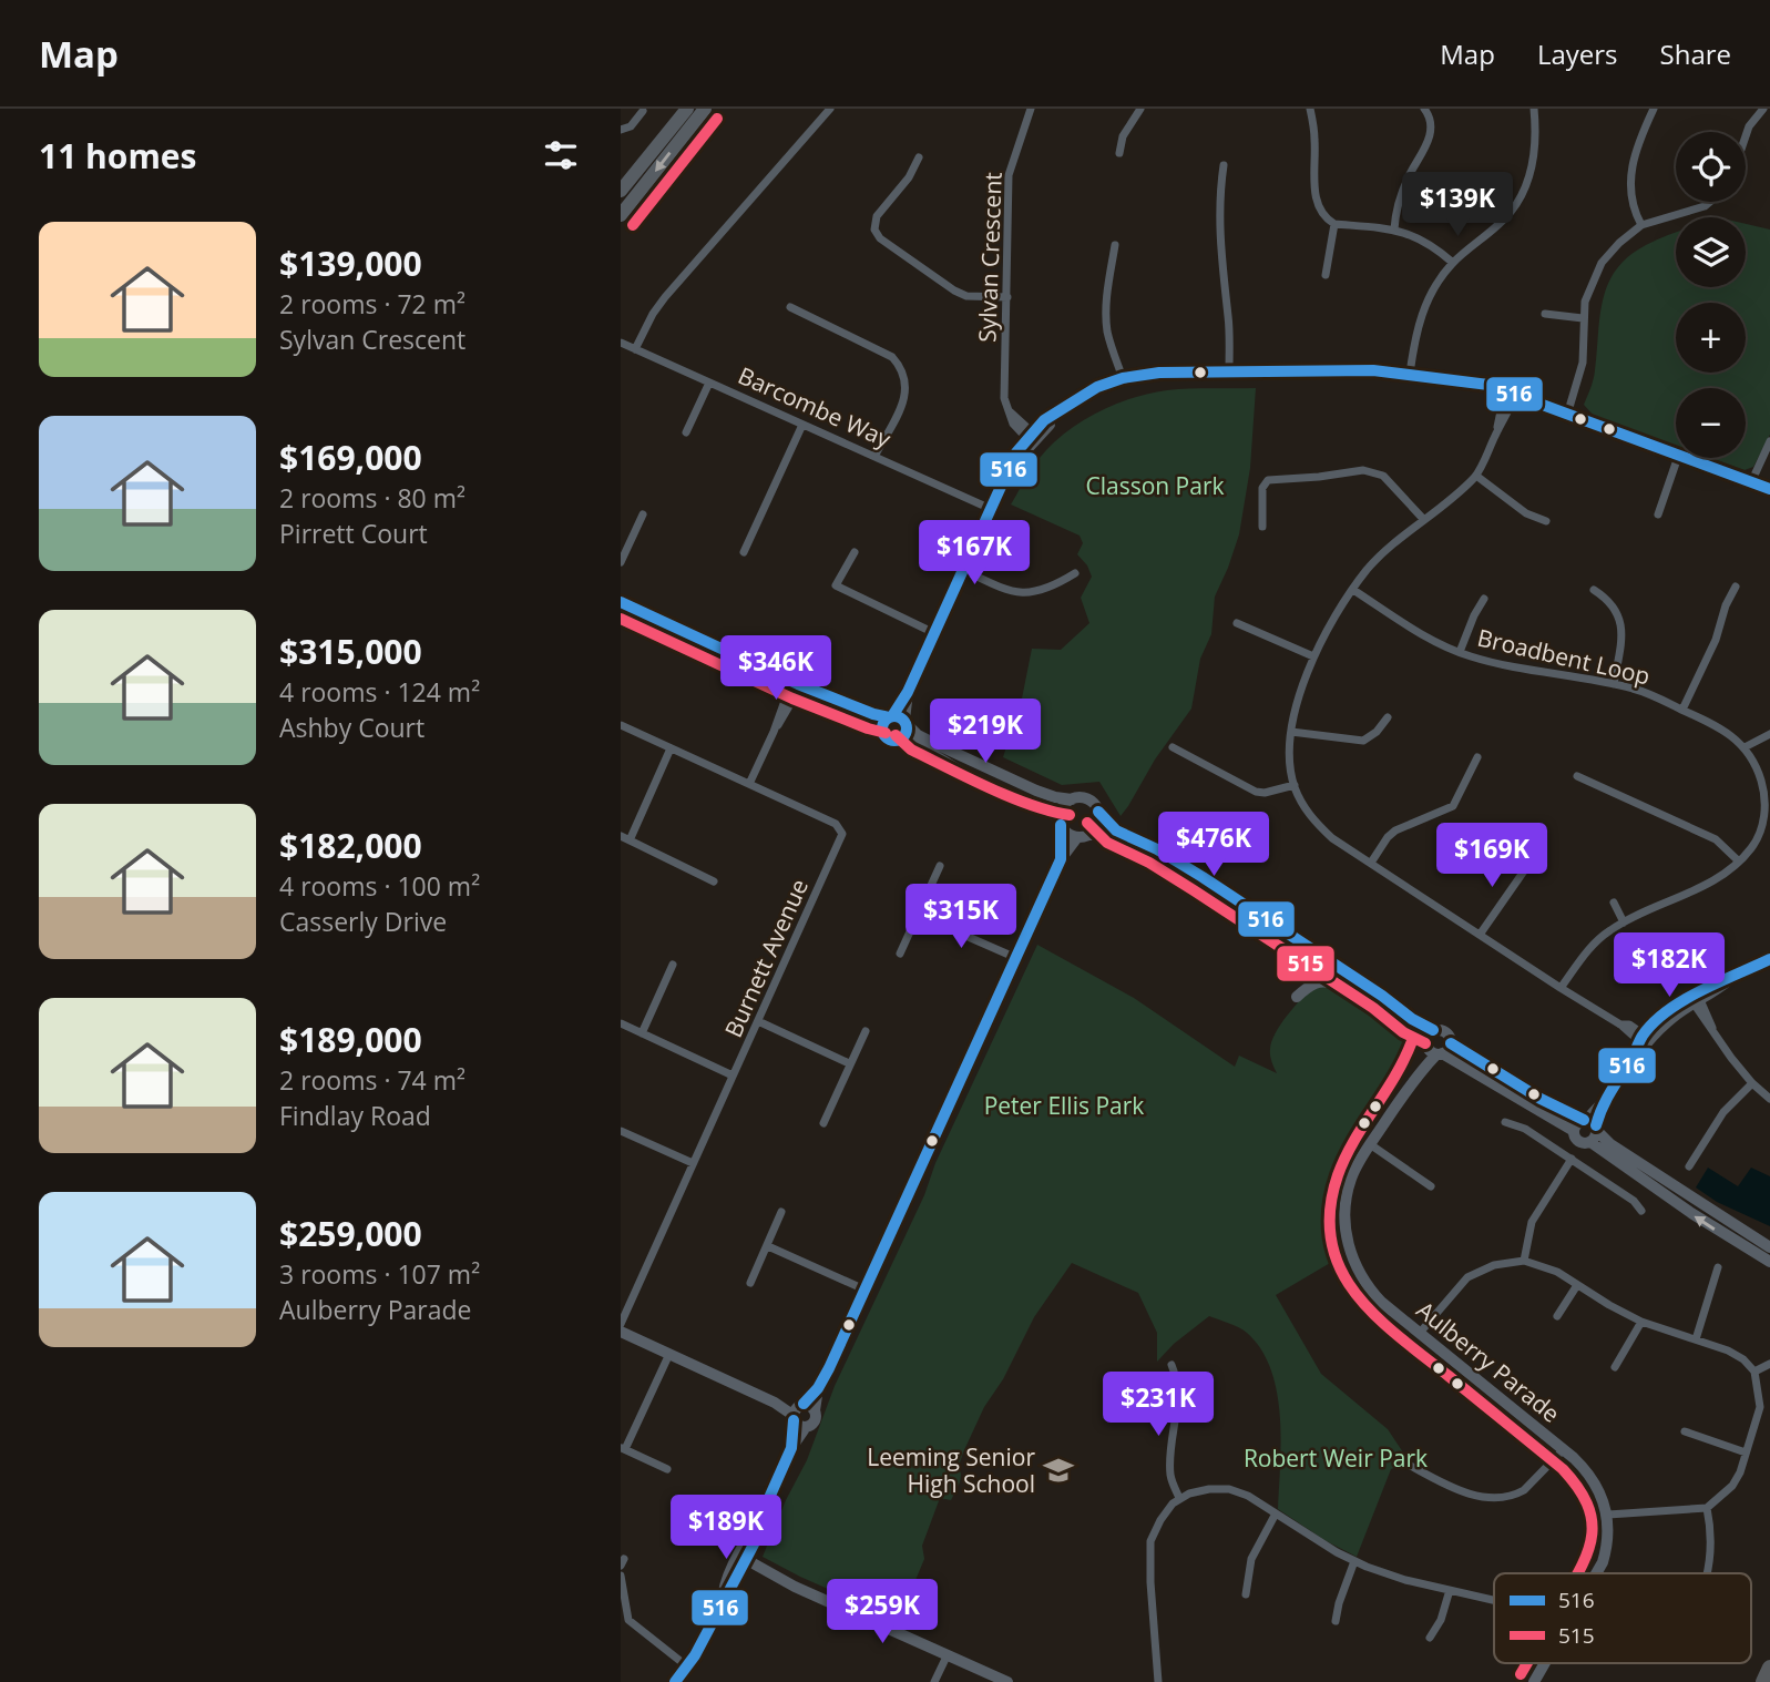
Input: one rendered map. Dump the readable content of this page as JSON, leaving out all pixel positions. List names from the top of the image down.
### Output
{
  "streets": {
    "main road": ["Aulberry Parade"],
    "street": [
      "Sylvan Crescent",
      "Barcombe Way",
      "Broadbent Loop",
      "Burnett Avenue"
    ]
  },
  "parks": ["Classon Park", "Peter Ellis Park", "Robert Weir Park"],
  "places": {
    "school or university": ["Leeming Senior High School"]
  },
  "lines": ["transit line 515", "transit line 516"],
  "legend": ["516", "515"],
  "page": {
    "header": "Map",
    "nav": ["Map", "Layers", "Share"],
    "heading": "11 homes",
    "map_buttons": ["+", "−"],
    "price": [
      "$139K",
      "$167K",
      "$346K",
      "$219K",
      "$476K",
      "$169K",
      "$315K",
      "$182K",
      "$231K",
      "$189K",
      "$259K"
    ],
    "list": [
      {
        "name": "$139,000",
        "note": "2 rooms · 72 m² · Sylvan Crescent"
      },
      {
        "name": "$169,000",
        "note": "2 rooms · 80 m² · Pirrett Court"
      },
      {
        "name": "$315,000",
        "note": "4 rooms · 124 m² · Ashby Court"
      },
      {
        "name": "$182,000",
        "note": "4 rooms · 100 m² · Casserly Drive"
      },
      {
        "name": "$189,000",
        "note": "2 rooms · 74 m² · Findlay Road"
      },
      {
        "name": "$259,000",
        "note": "3 rooms · 107 m² · Aulberry Parade"
      }
    ]
  }
}
